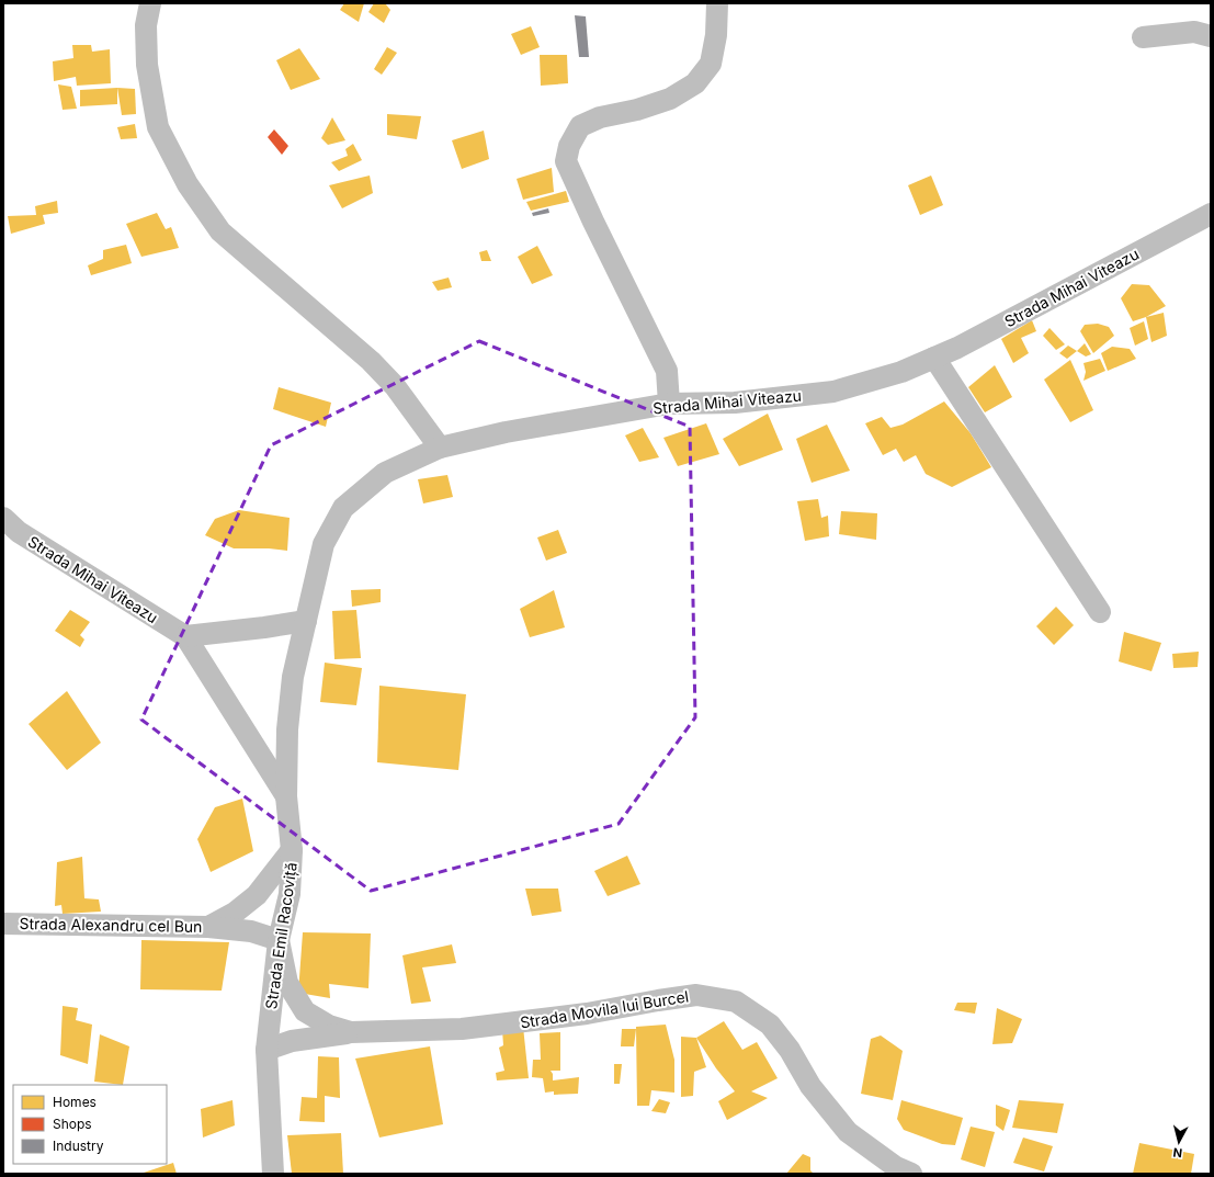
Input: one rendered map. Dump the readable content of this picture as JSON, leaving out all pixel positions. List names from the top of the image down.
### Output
{
  "streets": {
    "street": [
      "Strada Mihai Viteazu",
      "Strada Alexandru cel Bun",
      "Strada Emil Racoviță",
      "Strada Movila lui Burcel"
    ]
  },
  "crossings": [
    ["Strada Mihai Viteazu", "Strada Emil Racoviță"],
    ["Strada Alexandru cel Bun", "Strada Emil Racoviță"],
    ["Strada Emil Racoviță", "Strada Movila lui Burcel"]
  ],
  "legend": ["Homes", "Shops", "Industry"],
  "north": "bottom"
}
